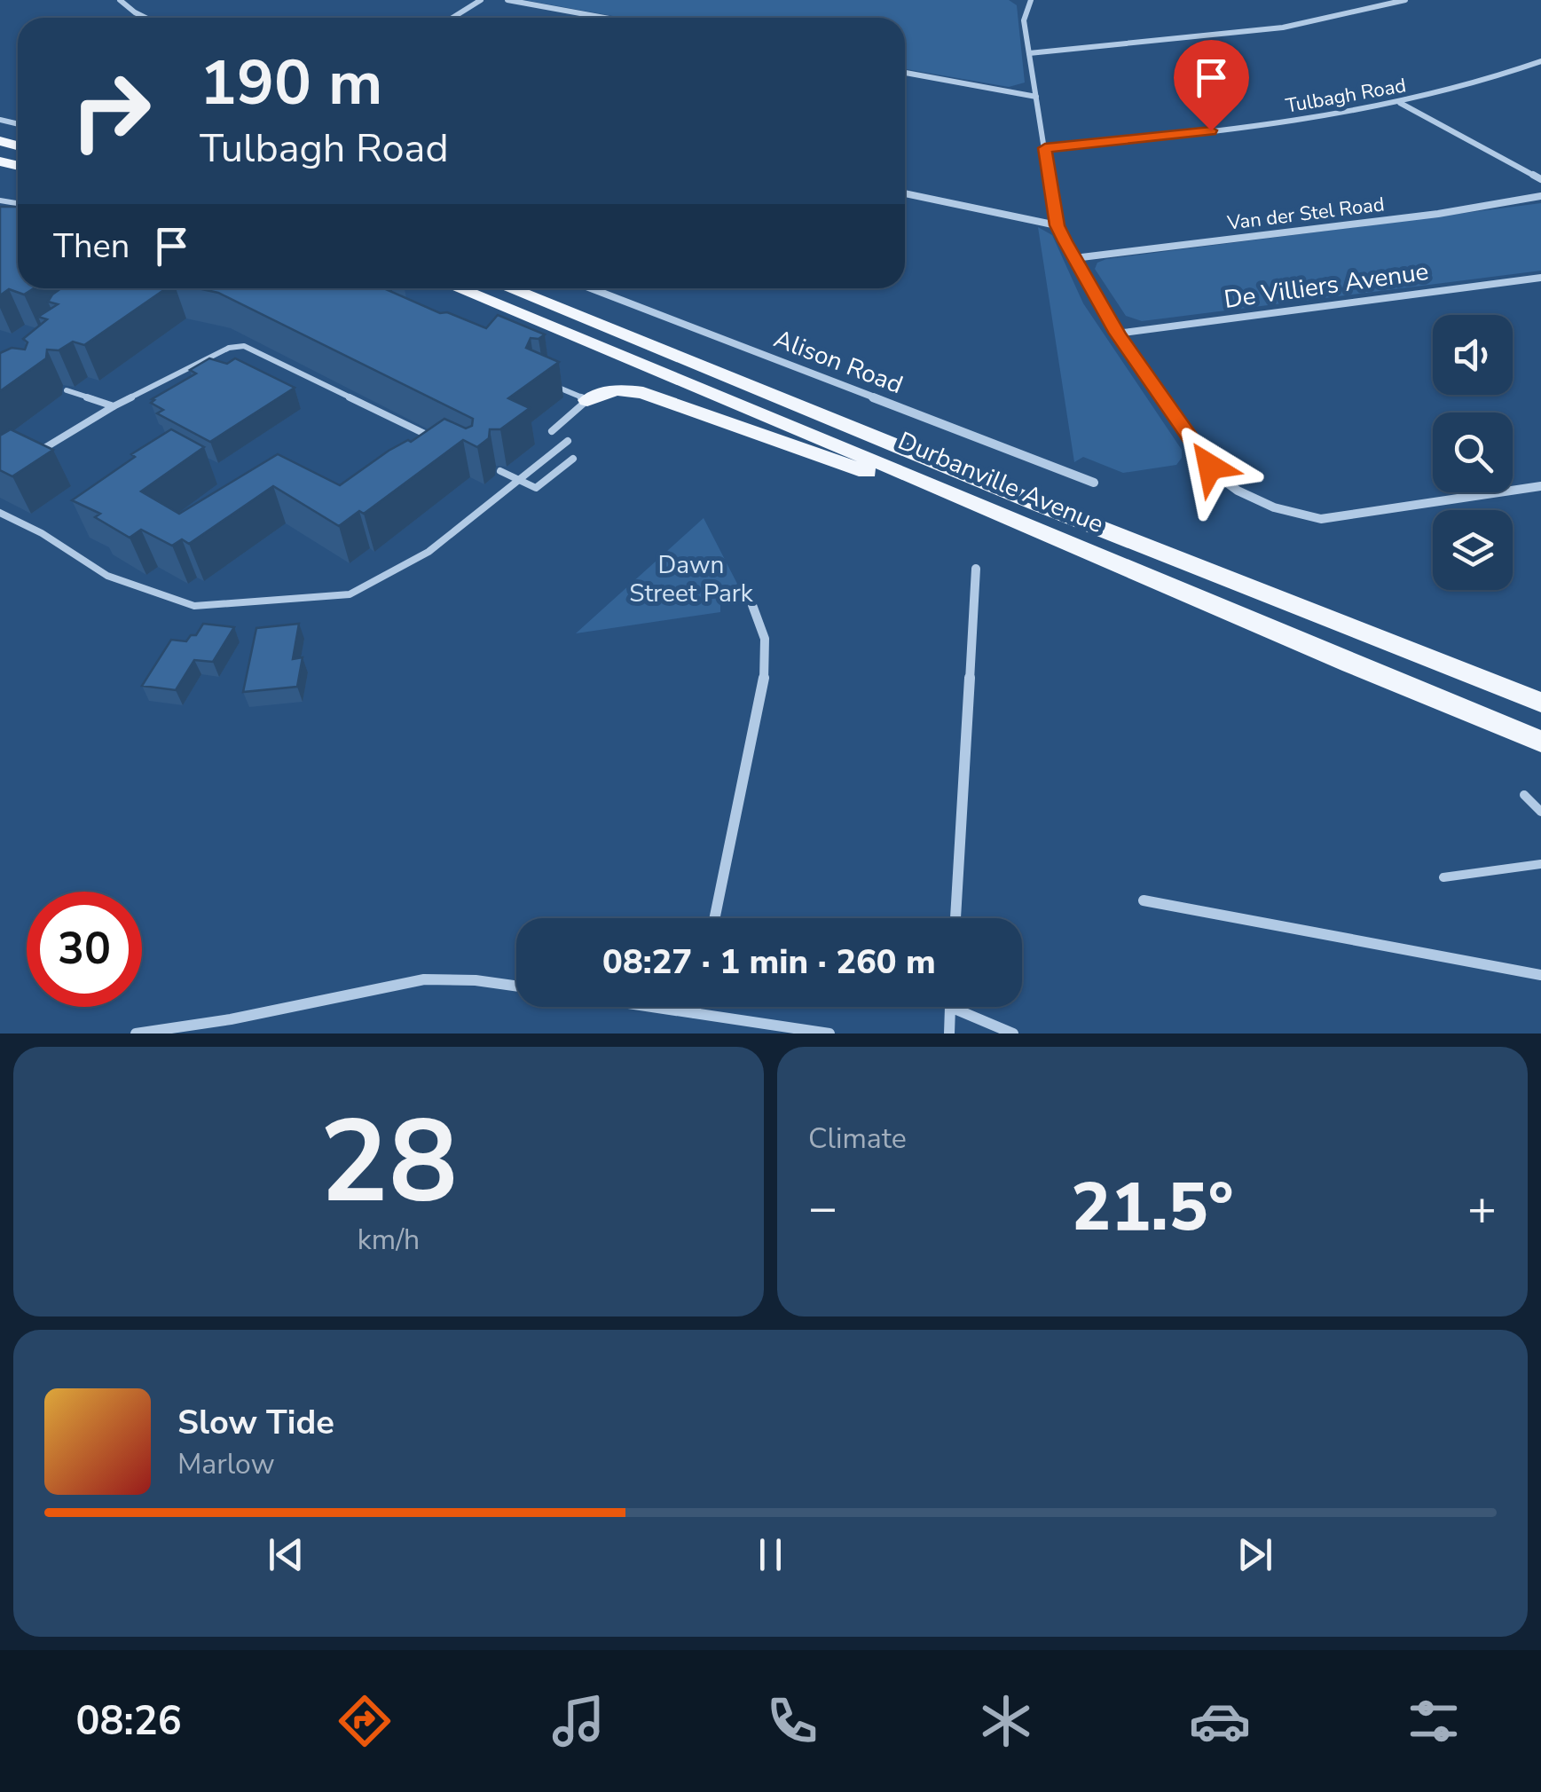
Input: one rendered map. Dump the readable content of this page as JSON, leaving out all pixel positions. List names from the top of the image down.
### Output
{
  "streets": {
    "main road": ["Durbanville Avenue"],
    "street": [
      "Tulbagh Road",
      "Van der Stel Road",
      "De Villiers Avenue",
      "Alison Road"
    ]
  },
  "parks": ["Dawn Street Park"],
  "page": {
    "turn": ["190 m", "Tulbagh Road"],
    "then": "Then",
    "limit": "30",
    "trip": "08:27 · 1 min · 260 m",
    "tile": [
      ["28", "km/h"],
      "Climate"
    ],
    "heat": ["−", "21.5°", "+"],
    "song": ["Slow Tide", "Marlow"],
    "tabs": "08:26"
  }
}
